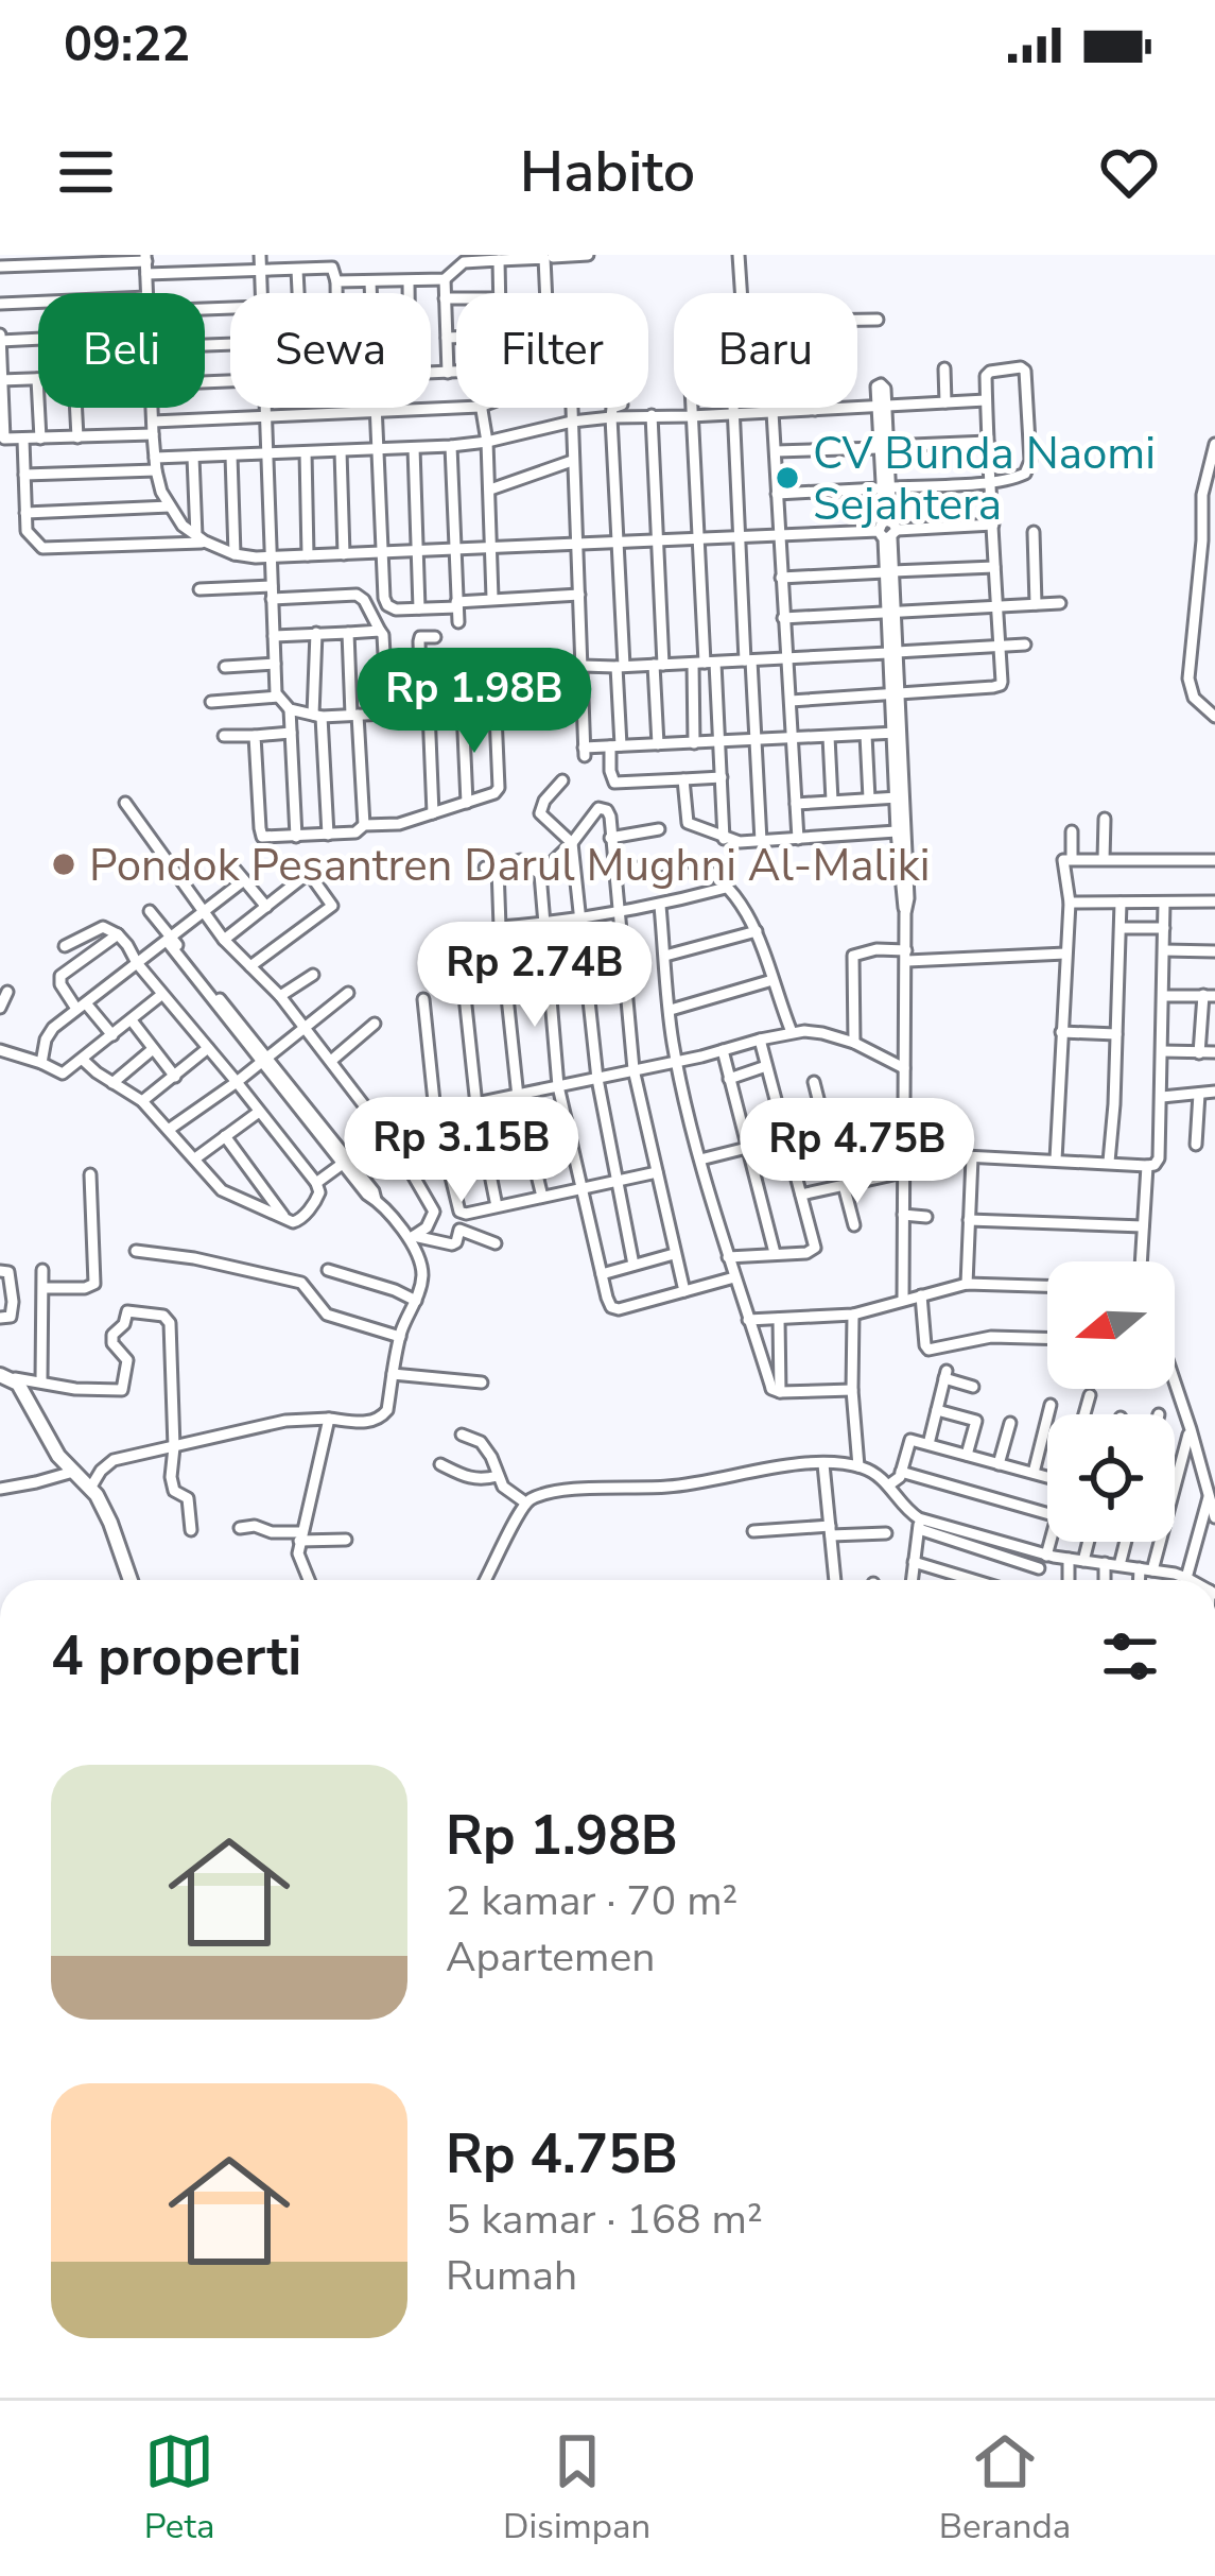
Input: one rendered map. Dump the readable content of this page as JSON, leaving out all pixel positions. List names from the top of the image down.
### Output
{
  "places": ["CV Bunda Naomi Sejahtera", "Pondok Pesantren Darul Mughni Al-Maliki"],
  "north": "left",
  "page": {
    "status": "09:22",
    "header": "Habito",
    "chip": [
      "Beli",
      "Sewa",
      "Filter",
      "Baru"
    ],
    "price": [
      "Rp 1.98B",
      "Rp 2.74B",
      "Rp 3.15B",
      "Rp 4.75B"
    ],
    "heading": "4 properti",
    "list": [
      {
        "name": "Rp 1.98B",
        "note": "2 kamar · 70 m² · Apartemen"
      },
      {
        "name": "Rp 4.75B",
        "note": "5 kamar · 168 m² · Rumah"
      }
    ],
    "tabs": ["Peta", "Disimpan", "Beranda"]
  }
}
